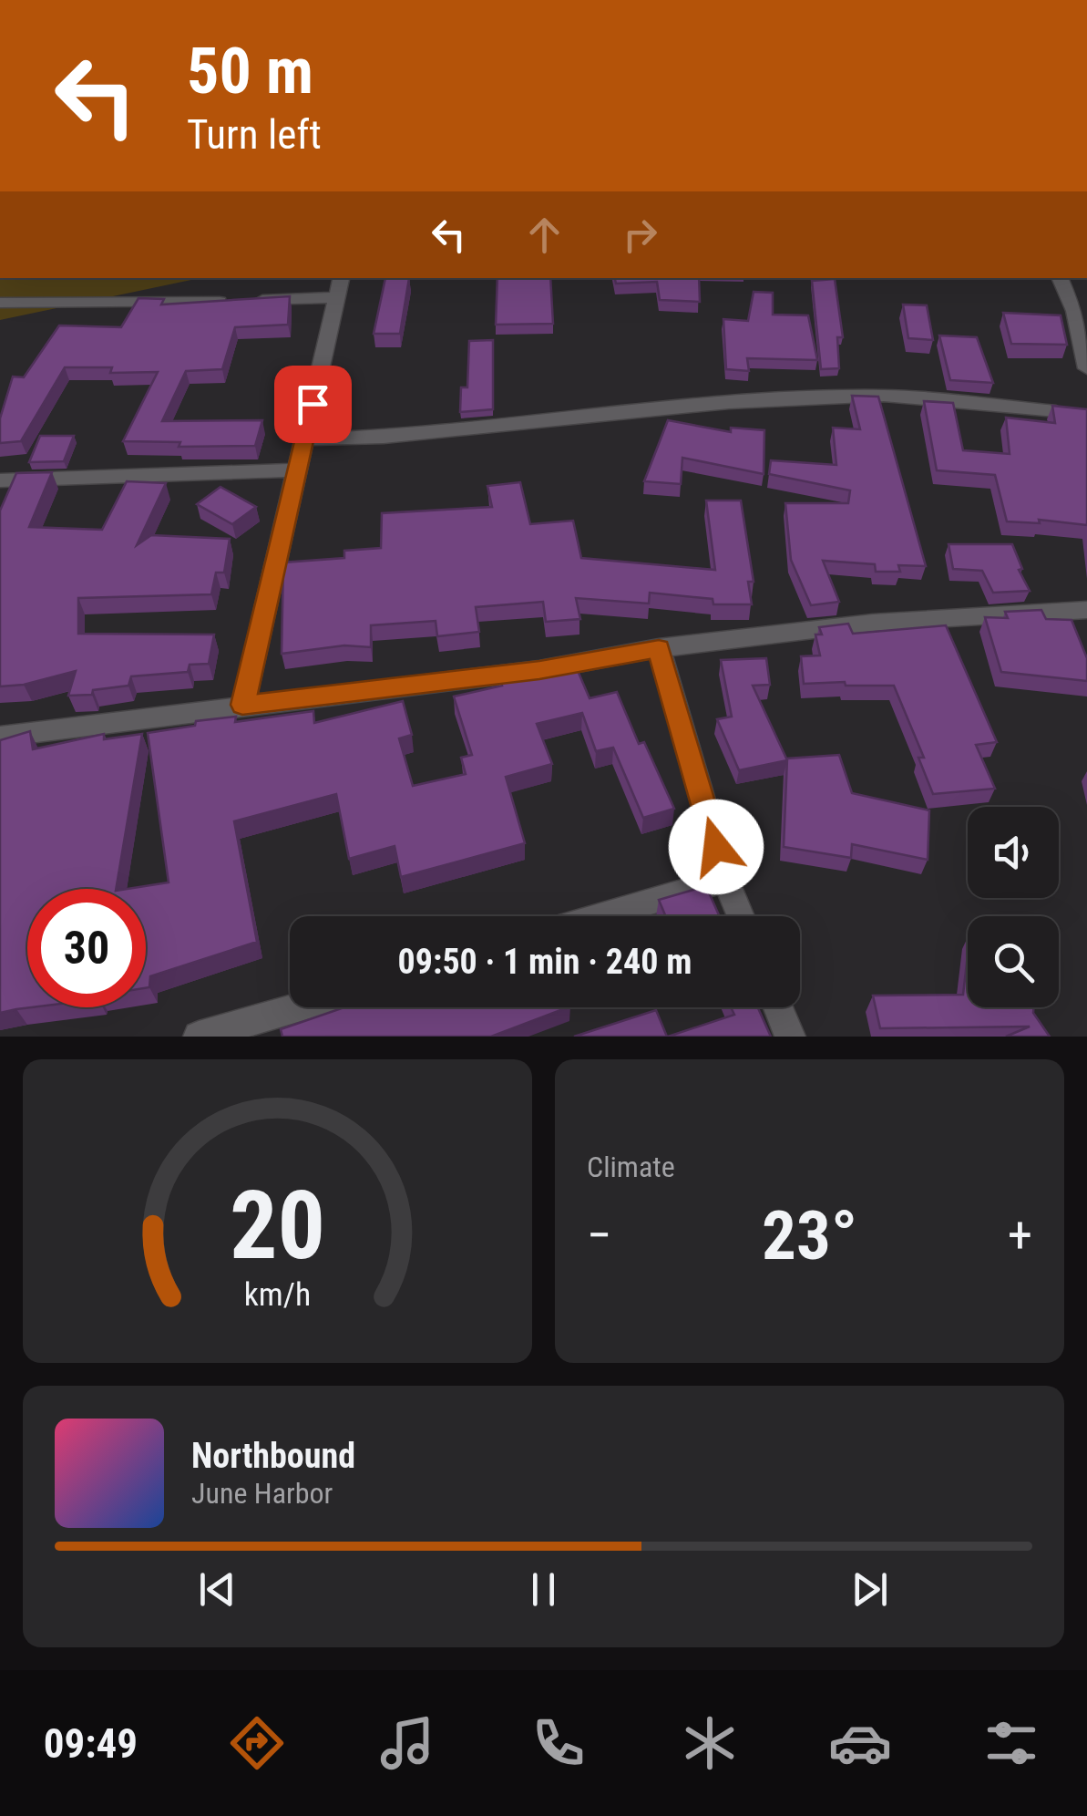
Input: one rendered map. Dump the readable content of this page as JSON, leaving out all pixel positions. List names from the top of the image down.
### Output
{
  "page": {
    "turn": ["50 m", "Turn left"],
    "limit": "30",
    "trip": "09:50 · 1 min · 240 m",
    "tile": "Climate",
    "heat": ["−", "23°", "+"],
    "song": ["Northbound", "June Harbor"],
    "tabs": "09:49",
    "gauge": ["20", "km/h"]
  }
}
